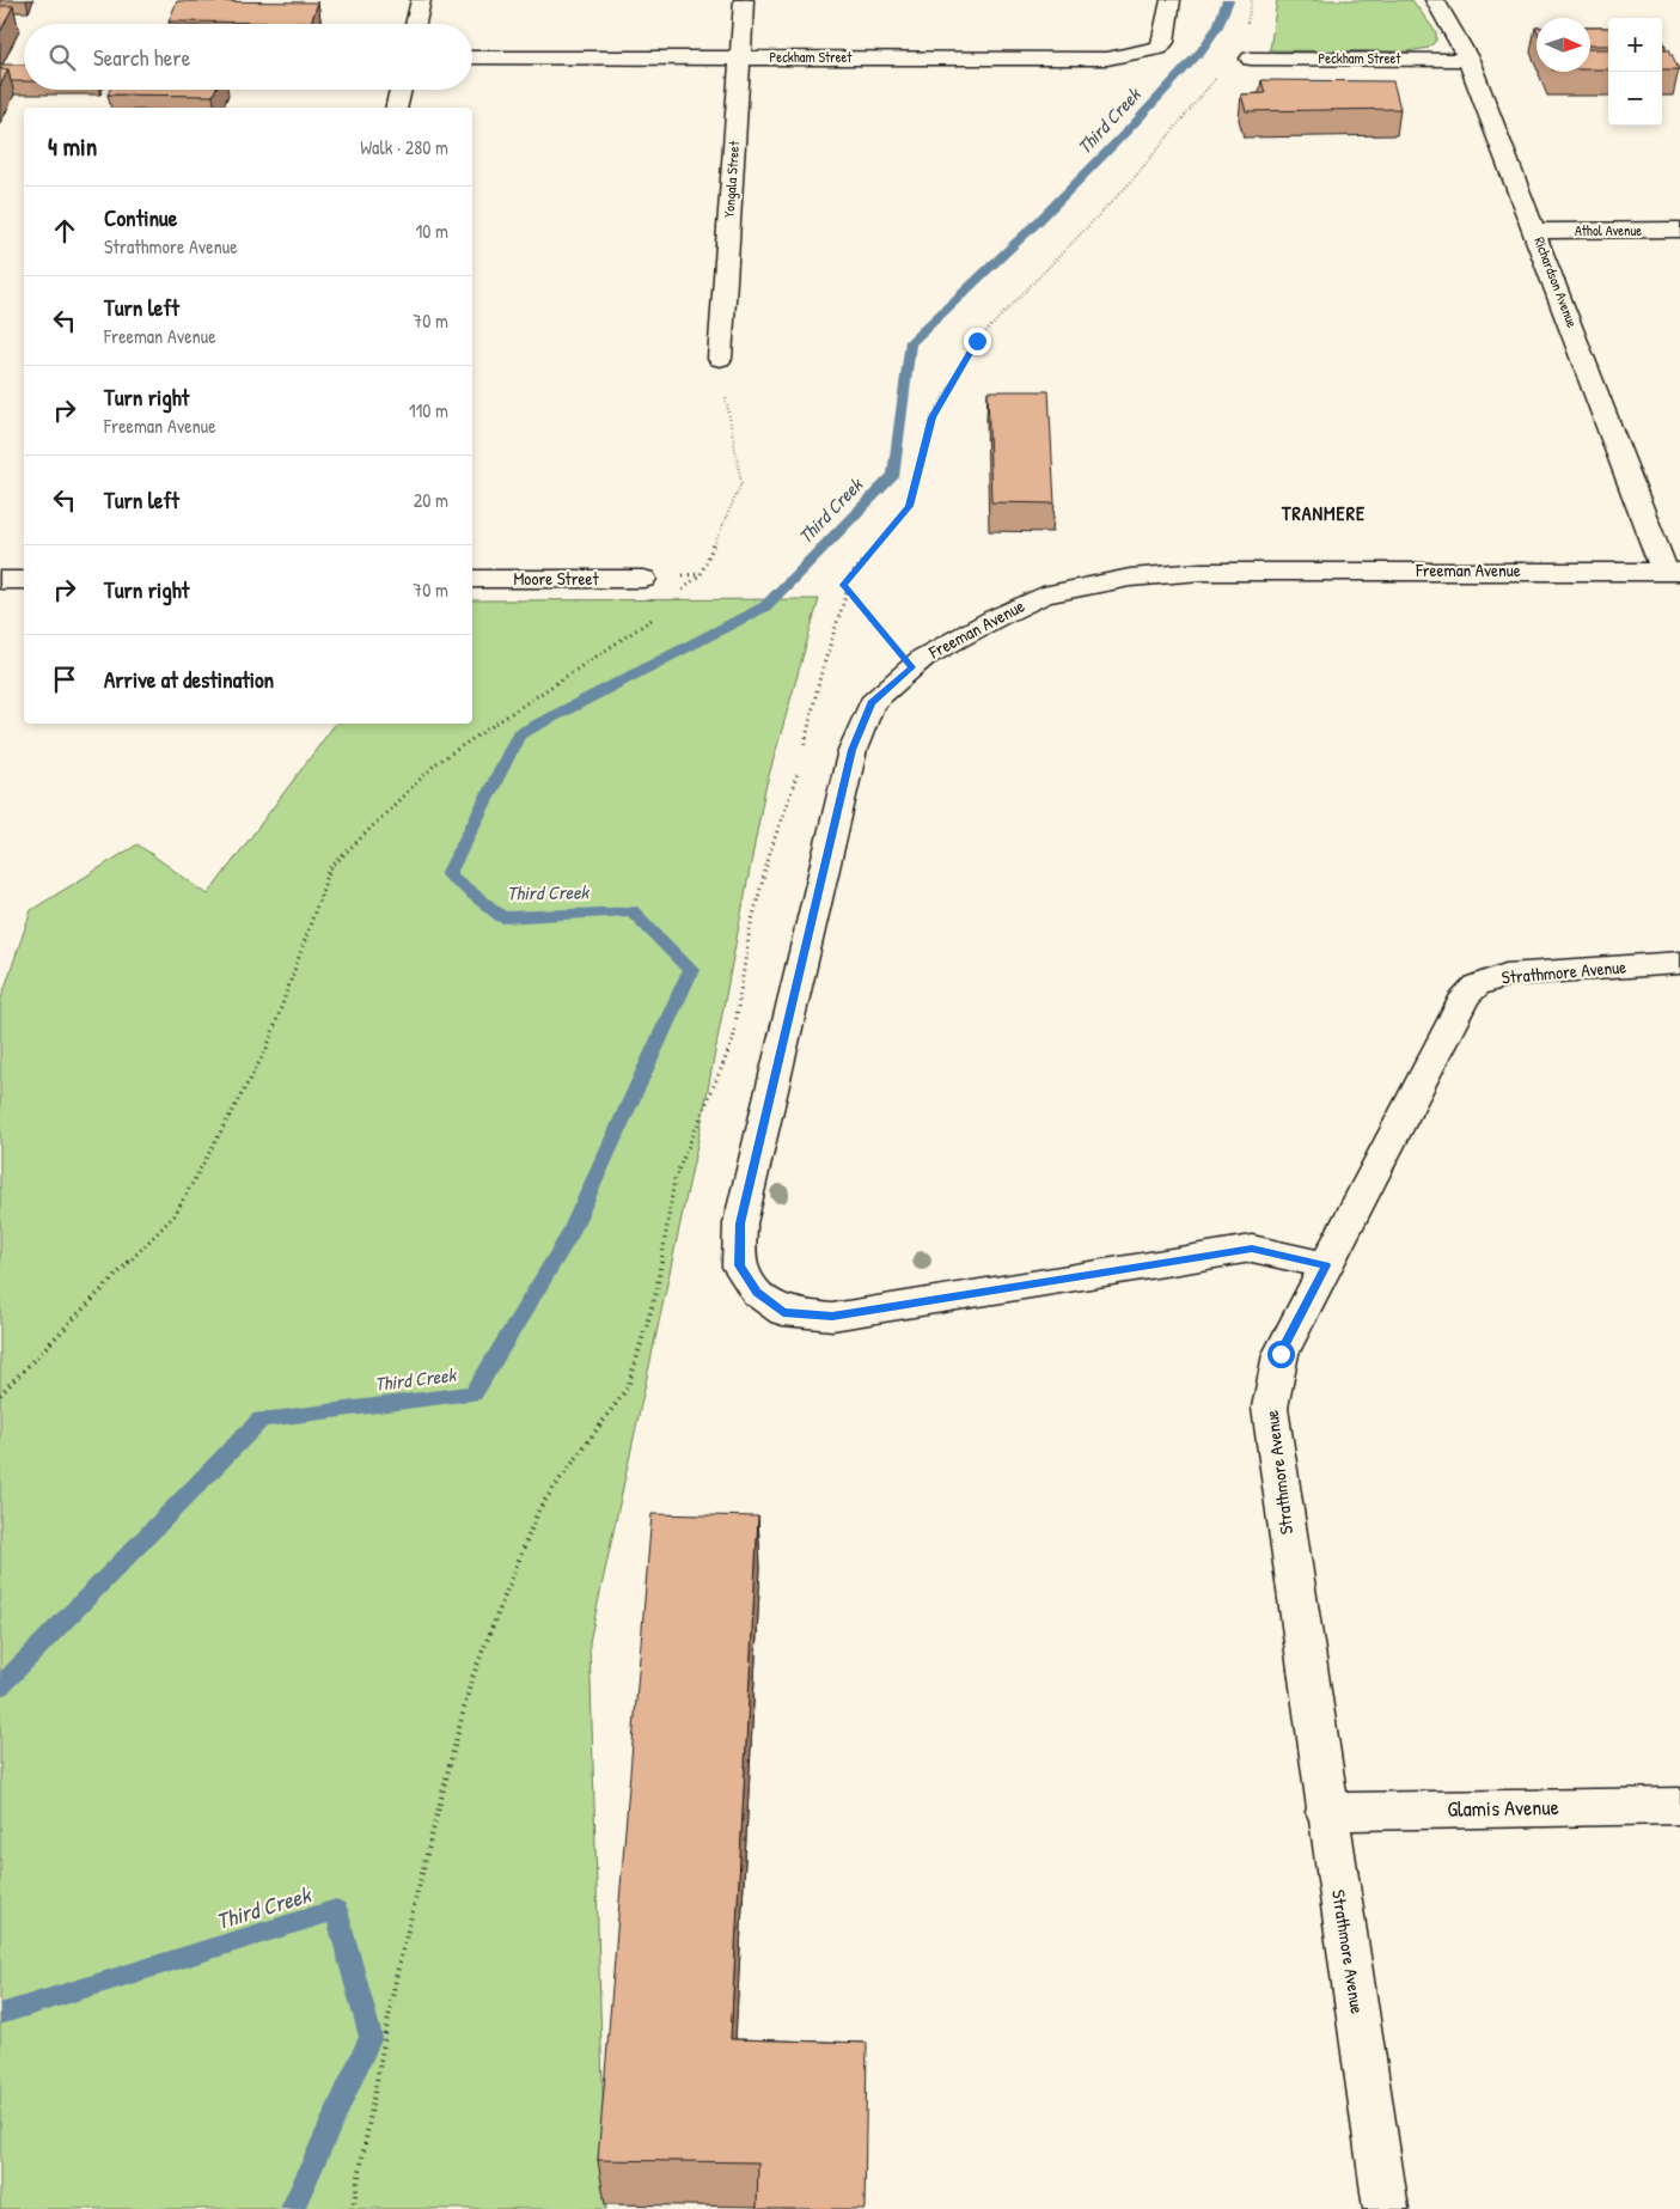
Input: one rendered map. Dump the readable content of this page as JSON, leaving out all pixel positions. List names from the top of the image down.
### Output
{
  "streets": {
    "street": [
      "Peckham Street",
      "Yongala Street",
      "Athol Avenue",
      "Richardson Avenue",
      "Freeman Avenue",
      "Moore Street",
      "Strathmore Avenue",
      "Glamis Avenue"
    ]
  },
  "crossings": [
    ["Peckham Street", "Yongala Street"],
    ["Peckham Street", "Richardson Avenue"],
    ["Athol Avenue", "Richardson Avenue"],
    ["Richardson Avenue", "Freeman Avenue"],
    ["Freeman Avenue", "Strathmore Avenue"],
    ["Strathmore Avenue", "Glamis Avenue"]
  ],
  "districts": ["TRANMERE"],
  "water": ["Third Creek"],
  "north": "right",
  "page": {
    "map_buttons": ["+", "−"],
    "search": "Search here",
    "heading": ["4 min", "Walk · 280 m"],
    "list": [
      ["Continue", "Strathmore Avenue", "10 m"],
      ["Turn left", "Freeman Avenue", "70 m"],
      ["Turn right", "Freeman Avenue", "110 m"],
      ["Turn left", "20 m"],
      ["Turn right", "70 m"],
      "Arrive at destination"
    ]
  }
}
